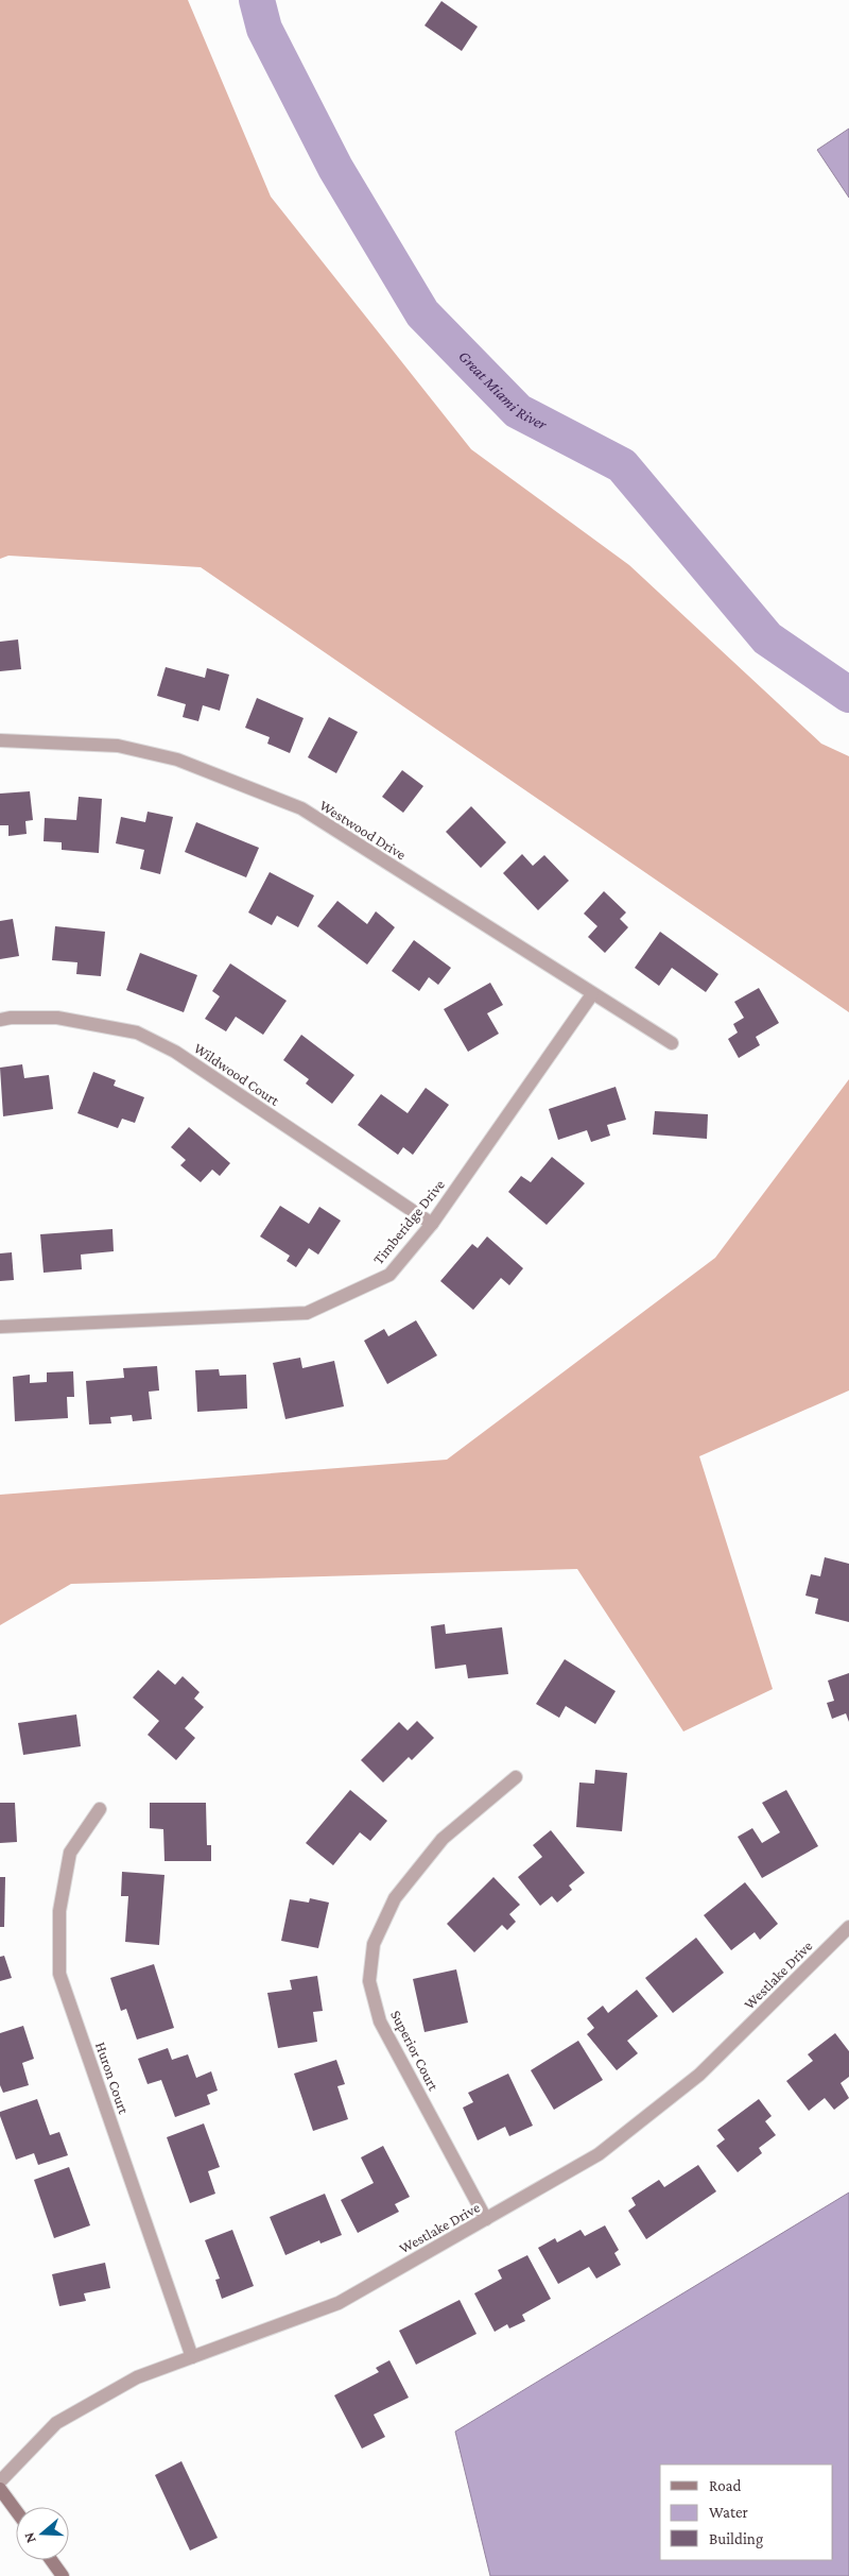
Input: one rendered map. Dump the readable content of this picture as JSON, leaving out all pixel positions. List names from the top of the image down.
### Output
{
  "streets": {
    "street": [
      "Westwood Drive",
      "Wildwood Court",
      "Timberidge Drive",
      "Westlake Drive",
      "Superior Court",
      "Huron Court"
    ]
  },
  "crossings": [
    ["Westwood Drive", "Timberidge Drive"],
    ["Wildwood Court", "Timberidge Drive"],
    ["Westlake Drive", "Superior Court"],
    ["Westlake Drive", "Huron Court"]
  ],
  "water": ["Great Miami River"],
  "legend": ["Road", "Water", "Building"],
  "north": "left"
}
